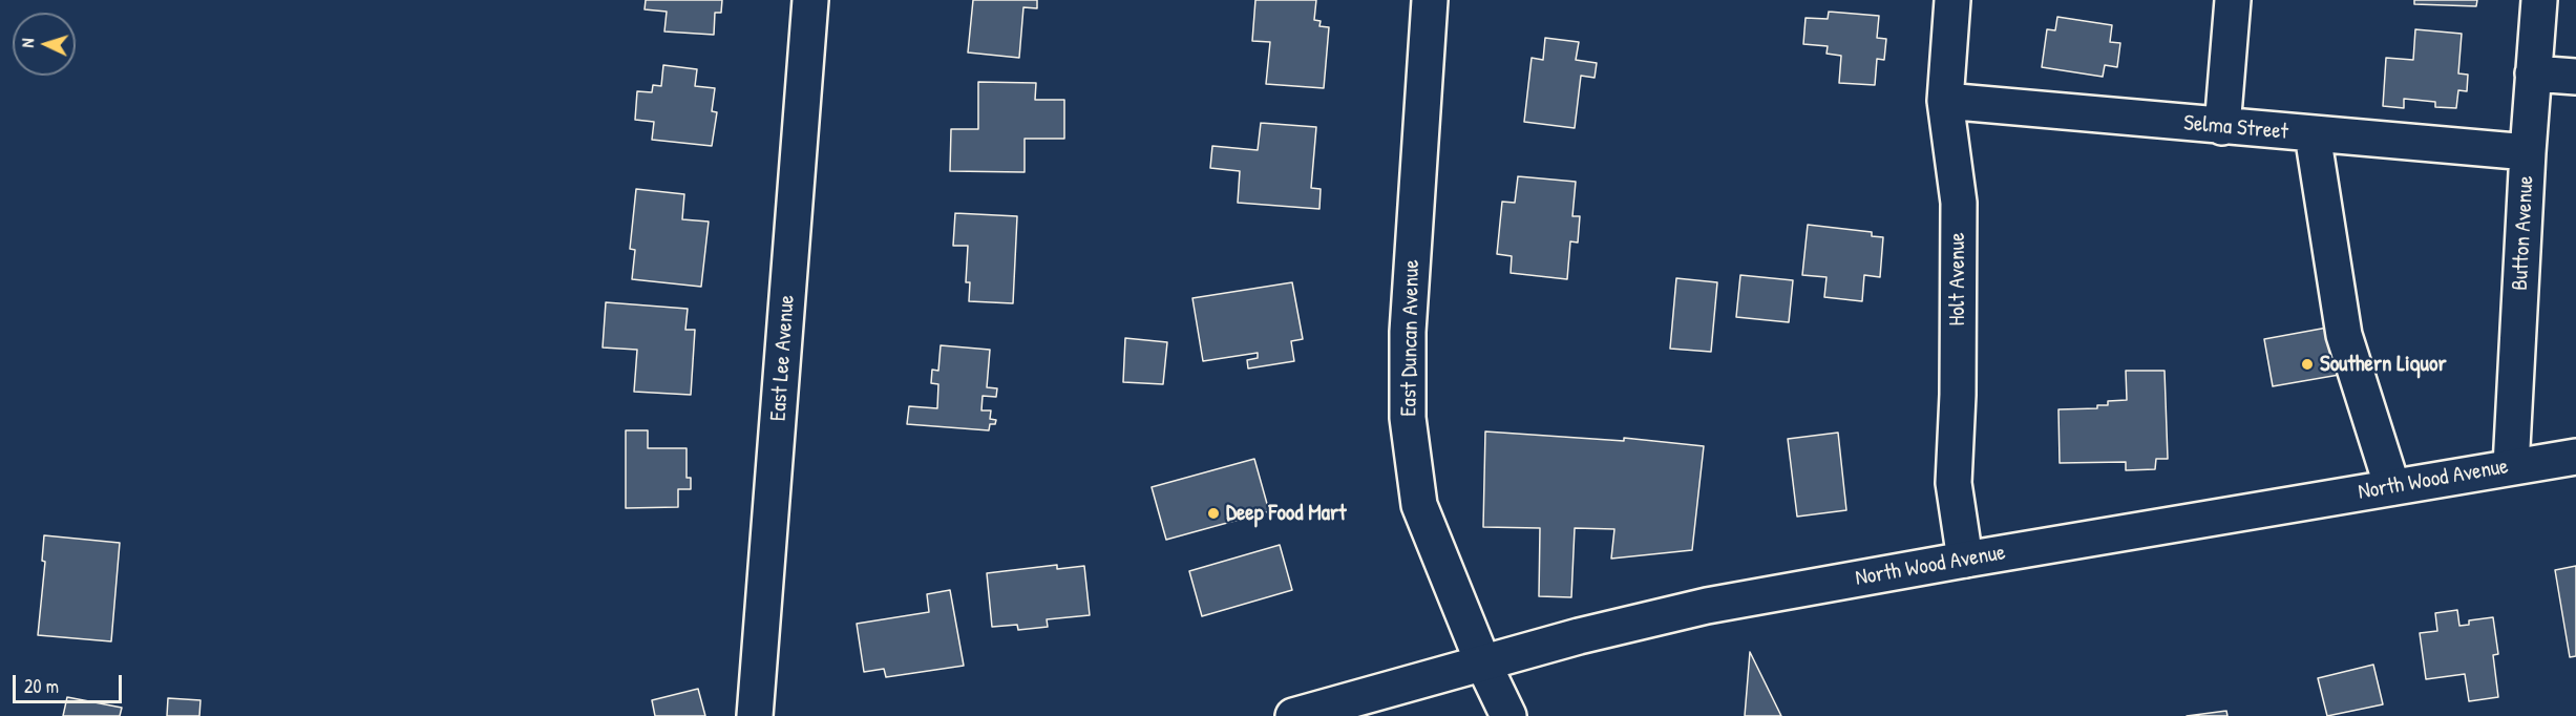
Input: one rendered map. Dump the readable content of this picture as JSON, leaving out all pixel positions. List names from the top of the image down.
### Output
{
  "streets": {
    "street": [
      "Selma Street",
      "Button Avenue",
      "Holt Avenue",
      "East Duncan Avenue",
      "East Lee Avenue",
      "North Wood Avenue"
    ]
  },
  "crossings": [
    ["Selma Street", "Button Avenue"],
    ["Selma Street", "Holt Avenue"],
    ["Button Avenue", "North Wood Avenue"],
    ["Holt Avenue", "North Wood Avenue"],
    ["East Duncan Avenue", "North Wood Avenue"]
  ],
  "places": ["Southern Liquor", "Deep Food Mart"],
  "scale_bar": "20 m",
  "north": "left"
}
